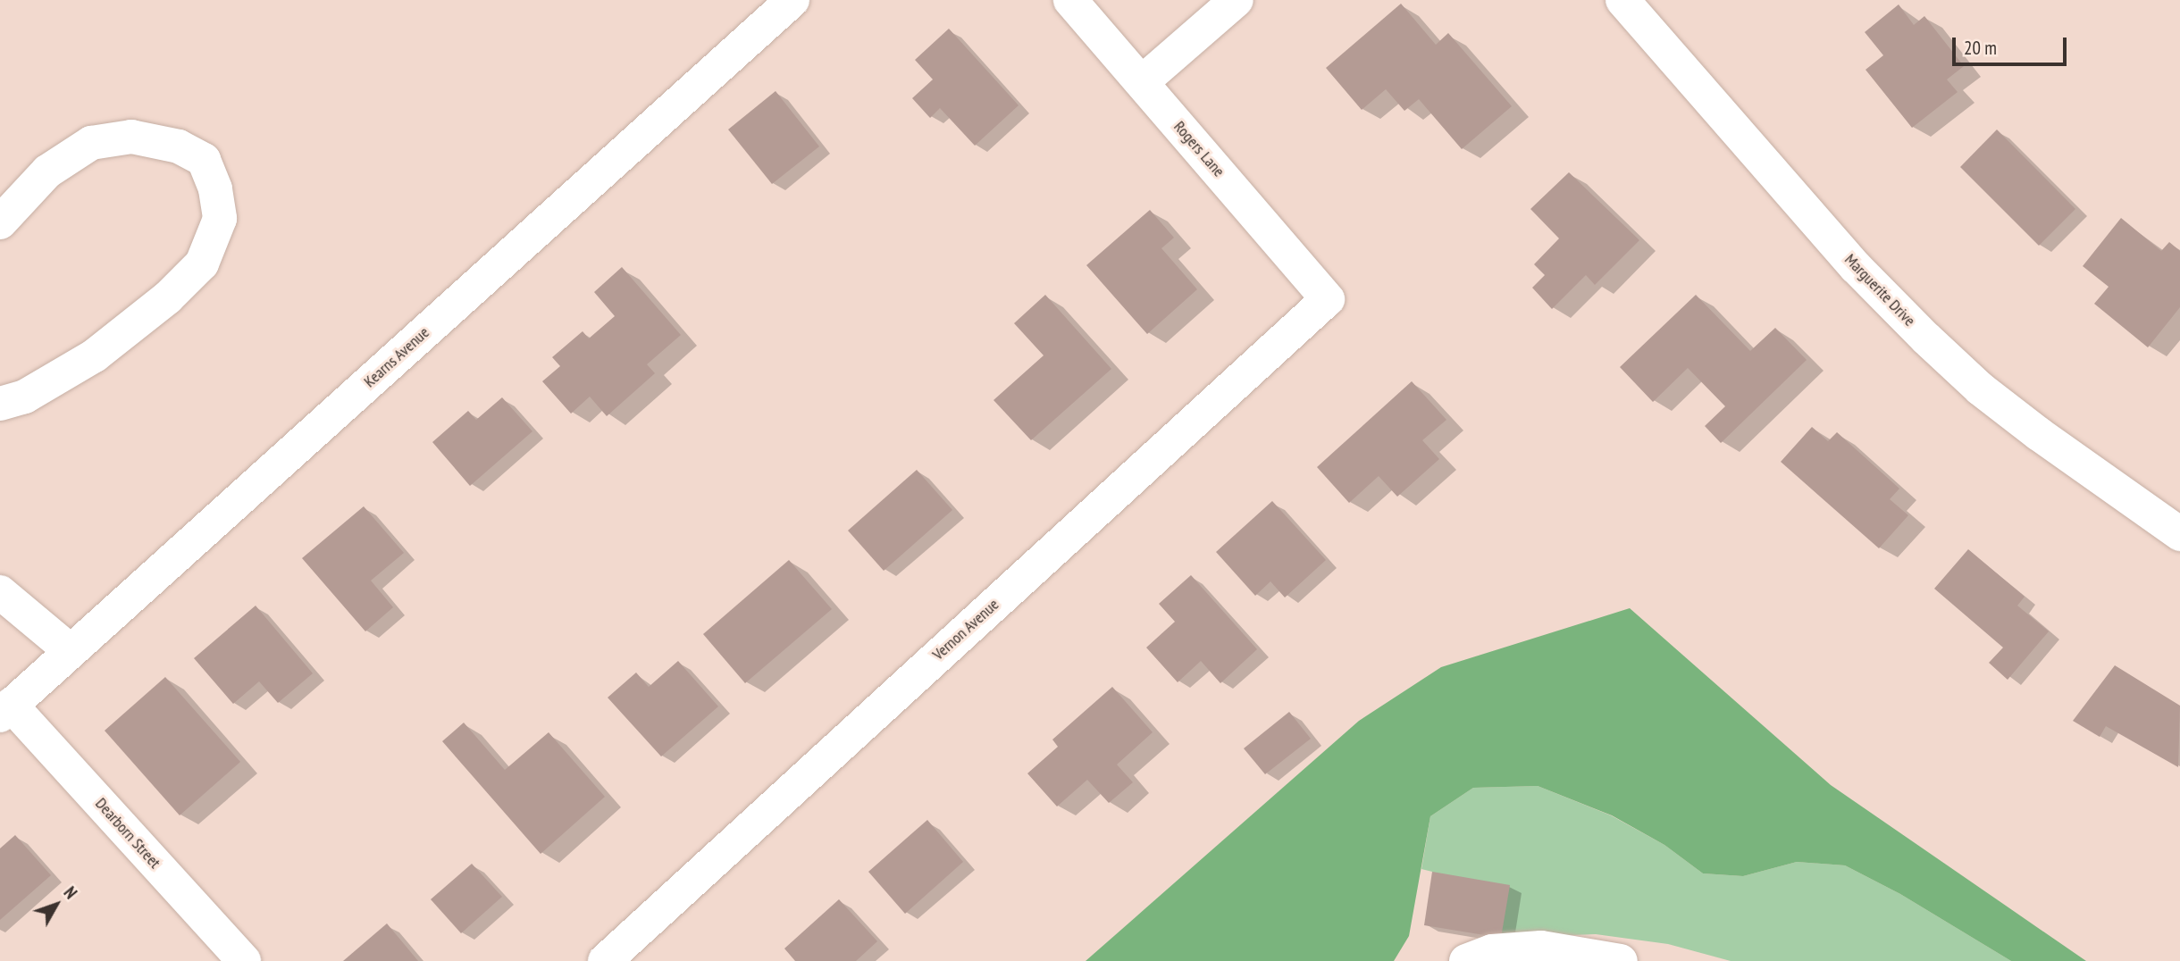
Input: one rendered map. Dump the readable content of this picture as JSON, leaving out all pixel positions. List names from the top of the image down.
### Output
{
  "streets": {
    "street": [
      "Rogers Lane",
      "Marguerite Drive",
      "Kearns Avenue",
      "Vernon Avenue",
      "Dearborn Street"
    ]
  },
  "crossings": [
    ["Rogers Lane", "Vernon Avenue"],
    ["Kearns Avenue", "Dearborn Street"]
  ],
  "scale_bar": "20 m",
  "north": "top right"
}
